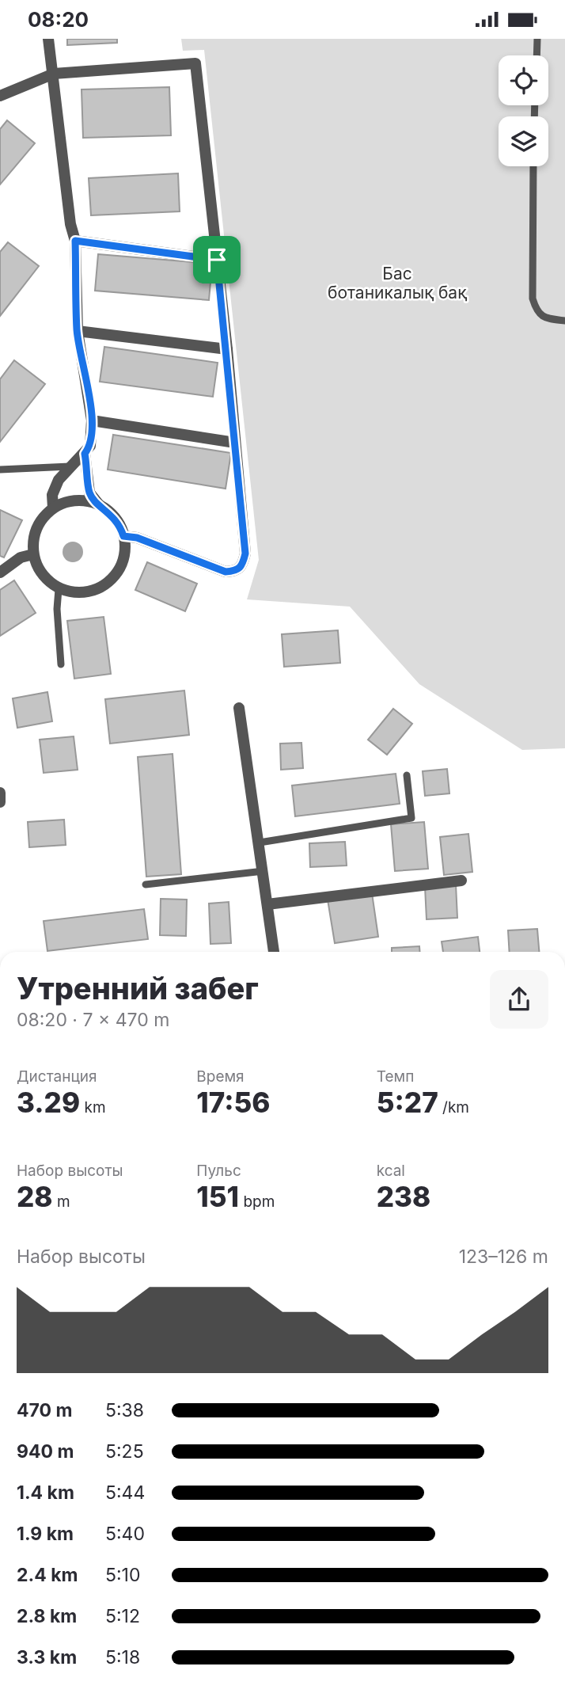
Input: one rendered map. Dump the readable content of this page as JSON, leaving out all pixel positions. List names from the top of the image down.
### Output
{
  "parks": ["Бас ботаникалық бақ"],
  "page": {
    "status": "08:20",
    "heading": ["Утренний забег", "08:20 · 7 × 470 m"],
    "stats": [
      ["Дистанция", "3.29 km"],
      ["Время", "17:56"],
      ["Темп", "5:27 /km"],
      ["Набор высоты", "28 m"],
      ["Пульс", "151 bpm"],
      ["kcal", "238"]
    ],
    "chart": ["Набор высоты", "123–126 m"],
    "list": [
      {
        "name": "470 m",
        "note": "5:38"
      },
      {
        "name": "940 m",
        "note": "5:25"
      },
      {
        "name": "1.4 km",
        "note": "5:44"
      },
      {
        "name": "1.9 km",
        "note": "5:40"
      },
      {
        "name": "2.4 km",
        "note": "5:10"
      },
      {
        "name": "2.8 km",
        "note": "5:12"
      },
      {
        "name": "3.3 km",
        "note": "5:18"
      }
    ]
  }
}
